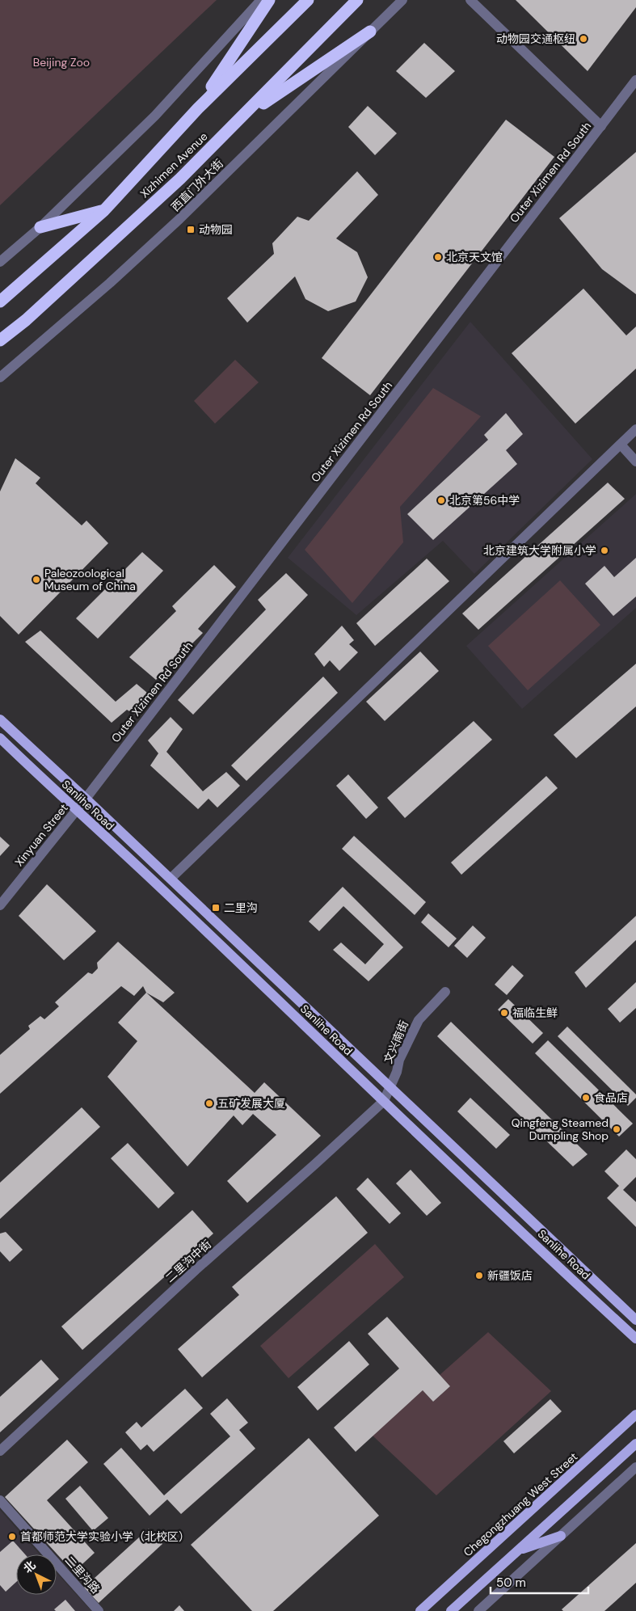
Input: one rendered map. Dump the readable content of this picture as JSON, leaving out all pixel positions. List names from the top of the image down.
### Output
{
  "streets": {
    "highway": ["Xizhimen Avenue"],
    "main road": ["Sanlihe Road", "Chegongzhuang West Street"],
    "street": [
      "Outer Xizimen Rd South",
      "西直门外大街",
      "Xinyuan Street",
      "文兴南街",
      "二里沟中街",
      "二里沟路"
    ]
  },
  "crossings": [
    ["Outer Xizimen Rd South", "Sanlihe Road"],
    ["Outer Xizimen Rd South", "Xinyuan Street"],
    ["Sanlihe Road", "Xinyuan Street"],
    ["Sanlihe Road", "文兴南街"],
    ["Sanlihe Road", "二里沟中街"],
    ["文兴南街", "二里沟中街"]
  ],
  "parks": ["Beijing Zoo"],
  "places": {
    "other": [
      "动物园交通枢纽",
      "北京天文馆",
      "北京第56中学",
      "北京建筑大学附属小学",
      "Paleozoological Museum of China",
      "福临生鲜",
      "食品店",
      "五矿发展大厦",
      "Qingfeng Steamed Dumpling Shop",
      "新疆饭店",
      "首都师范大学实验小学（北校区）"
    ],
    "transit": ["动物园", "二里沟"]
  },
  "scale_bar": "50 m",
  "north": "top left"
}
